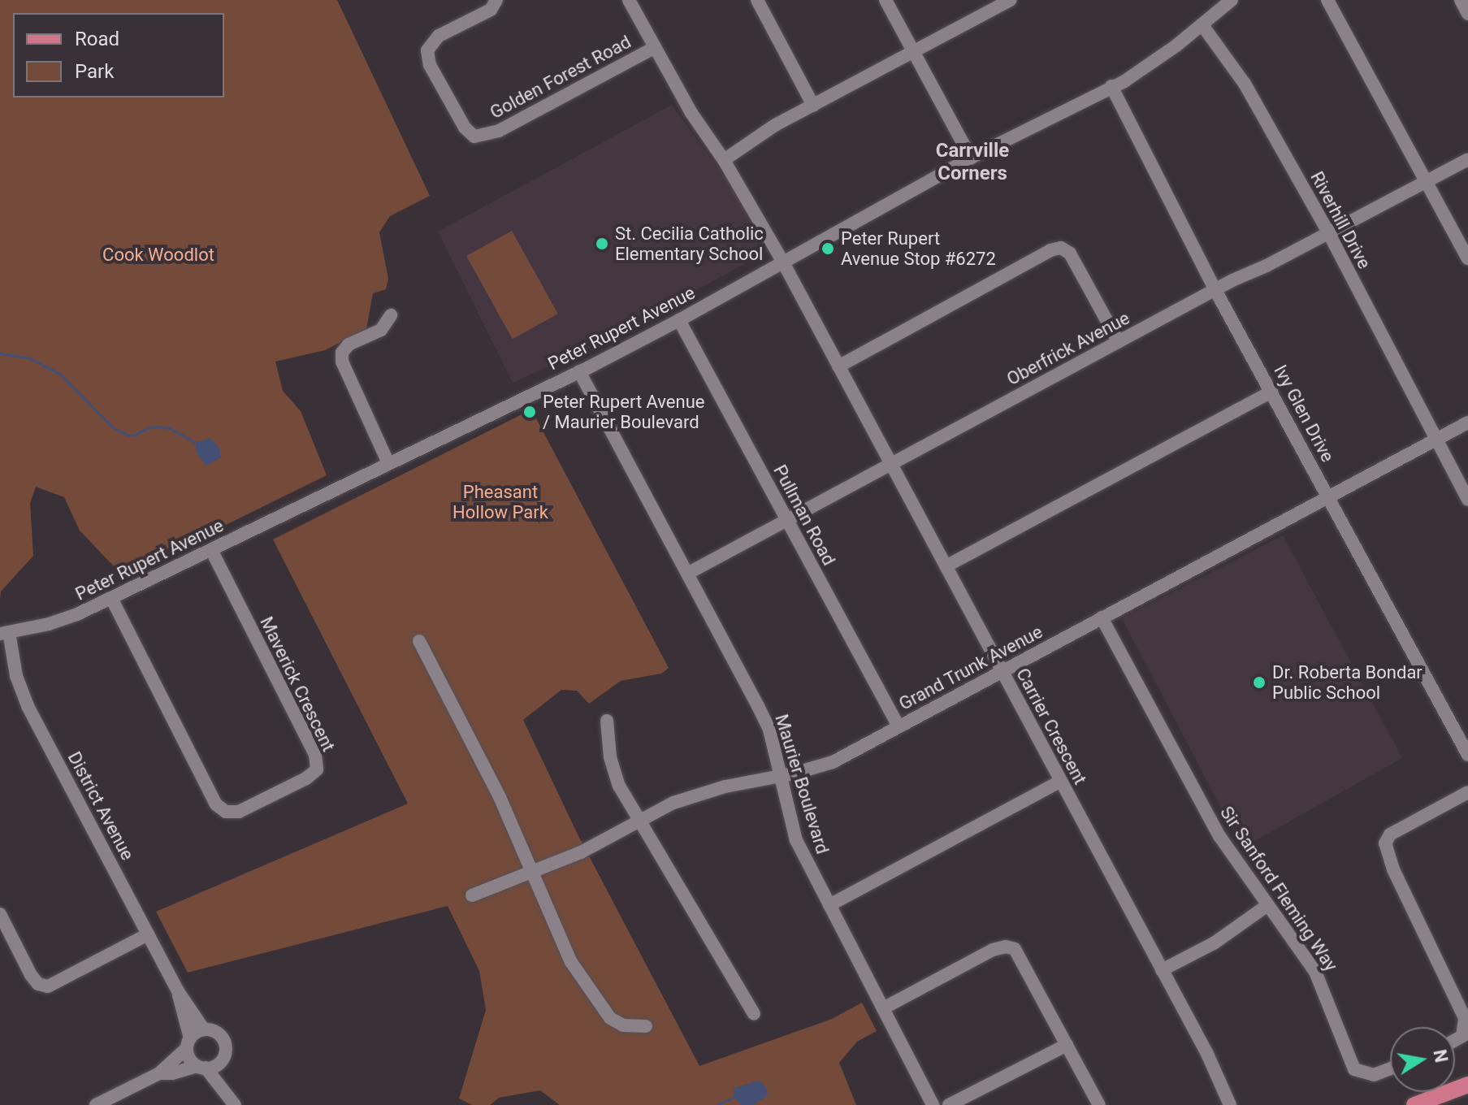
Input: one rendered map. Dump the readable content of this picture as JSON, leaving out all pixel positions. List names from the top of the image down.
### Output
{
  "streets": {
    "street": [
      "Golden Forest Road",
      "Riverhill Drive",
      "Peter Rupert Avenue",
      "Oberfrick Avenue",
      "Ivy Glen Drive",
      "Pullman Road",
      "Grand Trunk Avenue",
      "Maverick Crescent",
      "Carrier Crescent",
      "Maurier Boulevard",
      "District Avenue",
      "Sir Sanford Fleming Way"
    ]
  },
  "crossings": [
    ["Golden Forest Road", "Peter Rupert Avenue"],
    ["Golden Forest Road", "Carrier Crescent"],
    ["Riverhill Drive", "Peter Rupert Avenue"],
    ["Riverhill Drive", "Oberfrick Avenue"],
    ["Riverhill Drive", "Grand Trunk Avenue"],
    ["Peter Rupert Avenue", "Ivy Glen Drive"],
    ["Peter Rupert Avenue", "Pullman Road"],
    ["Peter Rupert Avenue", "Maverick Crescent"],
    ["Peter Rupert Avenue", "Carrier Crescent"],
    ["Peter Rupert Avenue", "Maurier Boulevard"],
    ["Peter Rupert Avenue", "District Avenue"],
    ["Oberfrick Avenue", "Ivy Glen Drive"],
    ["Oberfrick Avenue", "Pullman Road"],
    ["Oberfrick Avenue", "Carrier Crescent"],
    ["Oberfrick Avenue", "Maurier Boulevard"],
    ["Ivy Glen Drive", "Grand Trunk Avenue"],
    ["Pullman Road", "Grand Trunk Avenue"],
    ["Grand Trunk Avenue", "Carrier Crescent"],
    ["Grand Trunk Avenue", "Maurier Boulevard"],
    ["Grand Trunk Avenue", "Sir Sanford Fleming Way"]
  ],
  "districts": ["Carrville Corners"],
  "parks": ["Cook Woodlot", "Pheasant Hollow Park"],
  "places": [
    "St. Cecilia Catholic Elementary School",
    "Peter Rupert Avenue Stop #6272",
    "Peter Rupert Avenue / Maurier Boulevard",
    "Dr. Roberta Bondar Public School"
  ],
  "legend": ["Road", "Park"],
  "north": "right"
}
